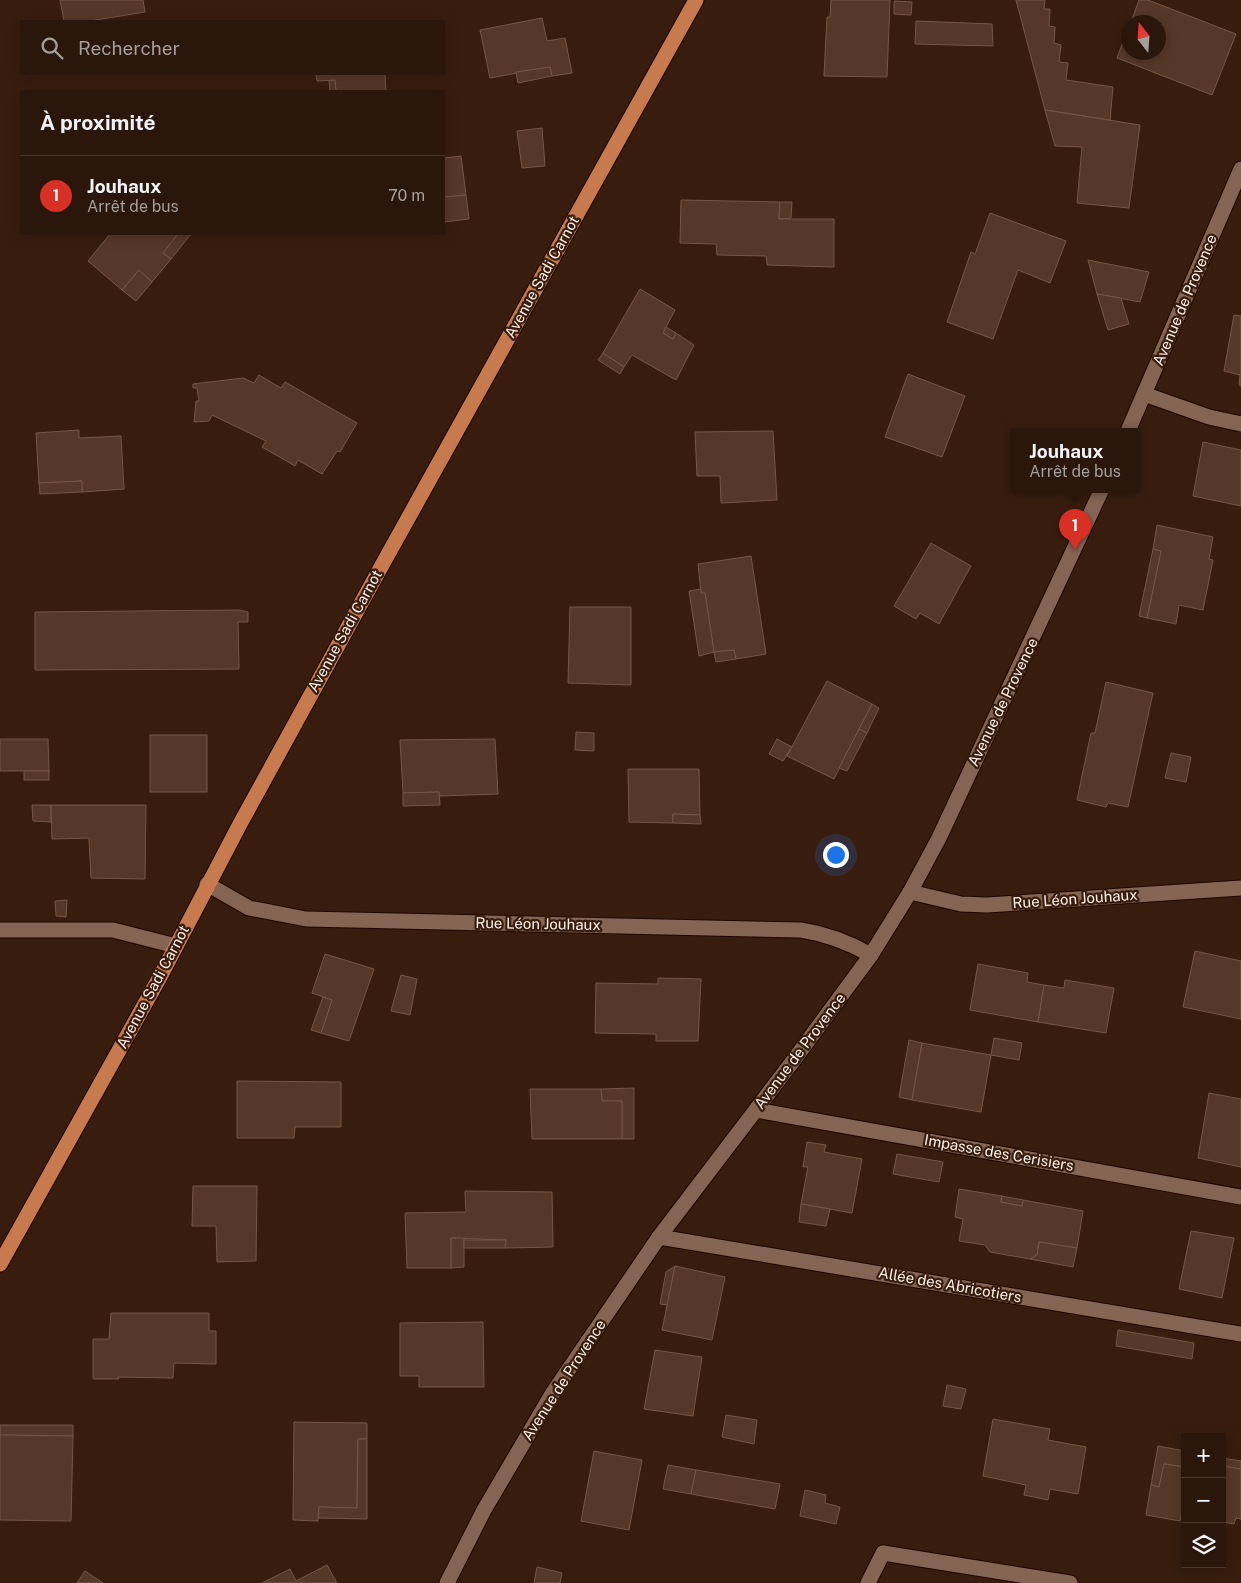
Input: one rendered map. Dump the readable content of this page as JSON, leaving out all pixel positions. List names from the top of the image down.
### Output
{
  "streets": {
    "main road": ["Avenue Sadi Carnot"],
    "street": [
      "Avenue de Provence",
      "Rue Léon Jouhaux",
      "Impasse des Cerisiers",
      "Allée des Abricotiers"
    ]
  },
  "crossings": [
    ["Avenue Sadi Carnot", "Rue Léon Jouhaux"],
    ["Avenue de Provence", "Rue Léon Jouhaux"],
    ["Avenue de Provence", "Impasse des Cerisiers"],
    ["Avenue de Provence", "Allée des Abricotiers"]
  ],
  "north": "top",
  "page": {
    "search": "Rechercher",
    "heading": "À proximité",
    "list": [
      {
        "mark": "1",
        "name": "Jouhaux",
        "note": "Arrêt de bus",
        "value": "70 m"
      }
    ],
    "popup": ["Jouhaux", "Arrêt de bus"],
    "pins": "1",
    "map_buttons": ["+", "−"]
  }
}
